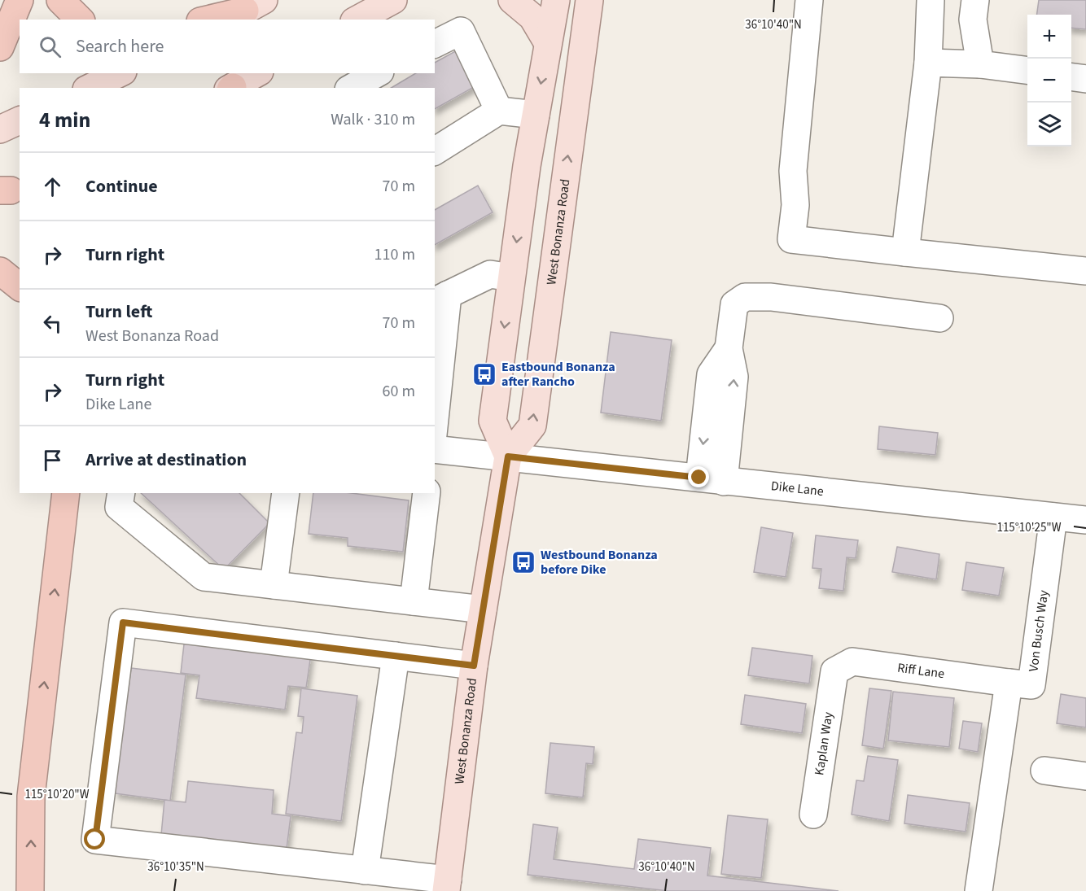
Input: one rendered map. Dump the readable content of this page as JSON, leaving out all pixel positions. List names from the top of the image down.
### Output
{
  "streets": {
    "main road": ["West Bonanza Road"],
    "street": [
      "Dike Lane",
      "Von Busch Way",
      "Riff Lane",
      "Kaplan Way"
    ]
  },
  "crossings": [
    ["West Bonanza Road", "Dike Lane"],
    ["Dike Lane", "Von Busch Way"],
    ["Von Busch Way", "Riff Lane"],
    ["Riff Lane", "Kaplan Way"]
  ],
  "places": {
    "bus stop": ["Eastbound Bonanza after Rancho", "Westbound Bonanza before Dike"]
  },
  "page": {
    "map_buttons": ["+", "−"],
    "search": "Search here",
    "heading": ["4 min", "Walk · 310 m"],
    "list": [
      ["Continue", "70 m"],
      ["Turn right", "110 m"],
      ["Turn left", "West Bonanza Road", "70 m"],
      ["Turn right", "Dike Lane", "60 m"],
      "Arrive at destination"
    ]
  },
  "coordinates": [
    "36°10'40\"N",
    "115°10'25\"W",
    "115°10'20\"W",
    "36°10'35\"N"
  ]
}
